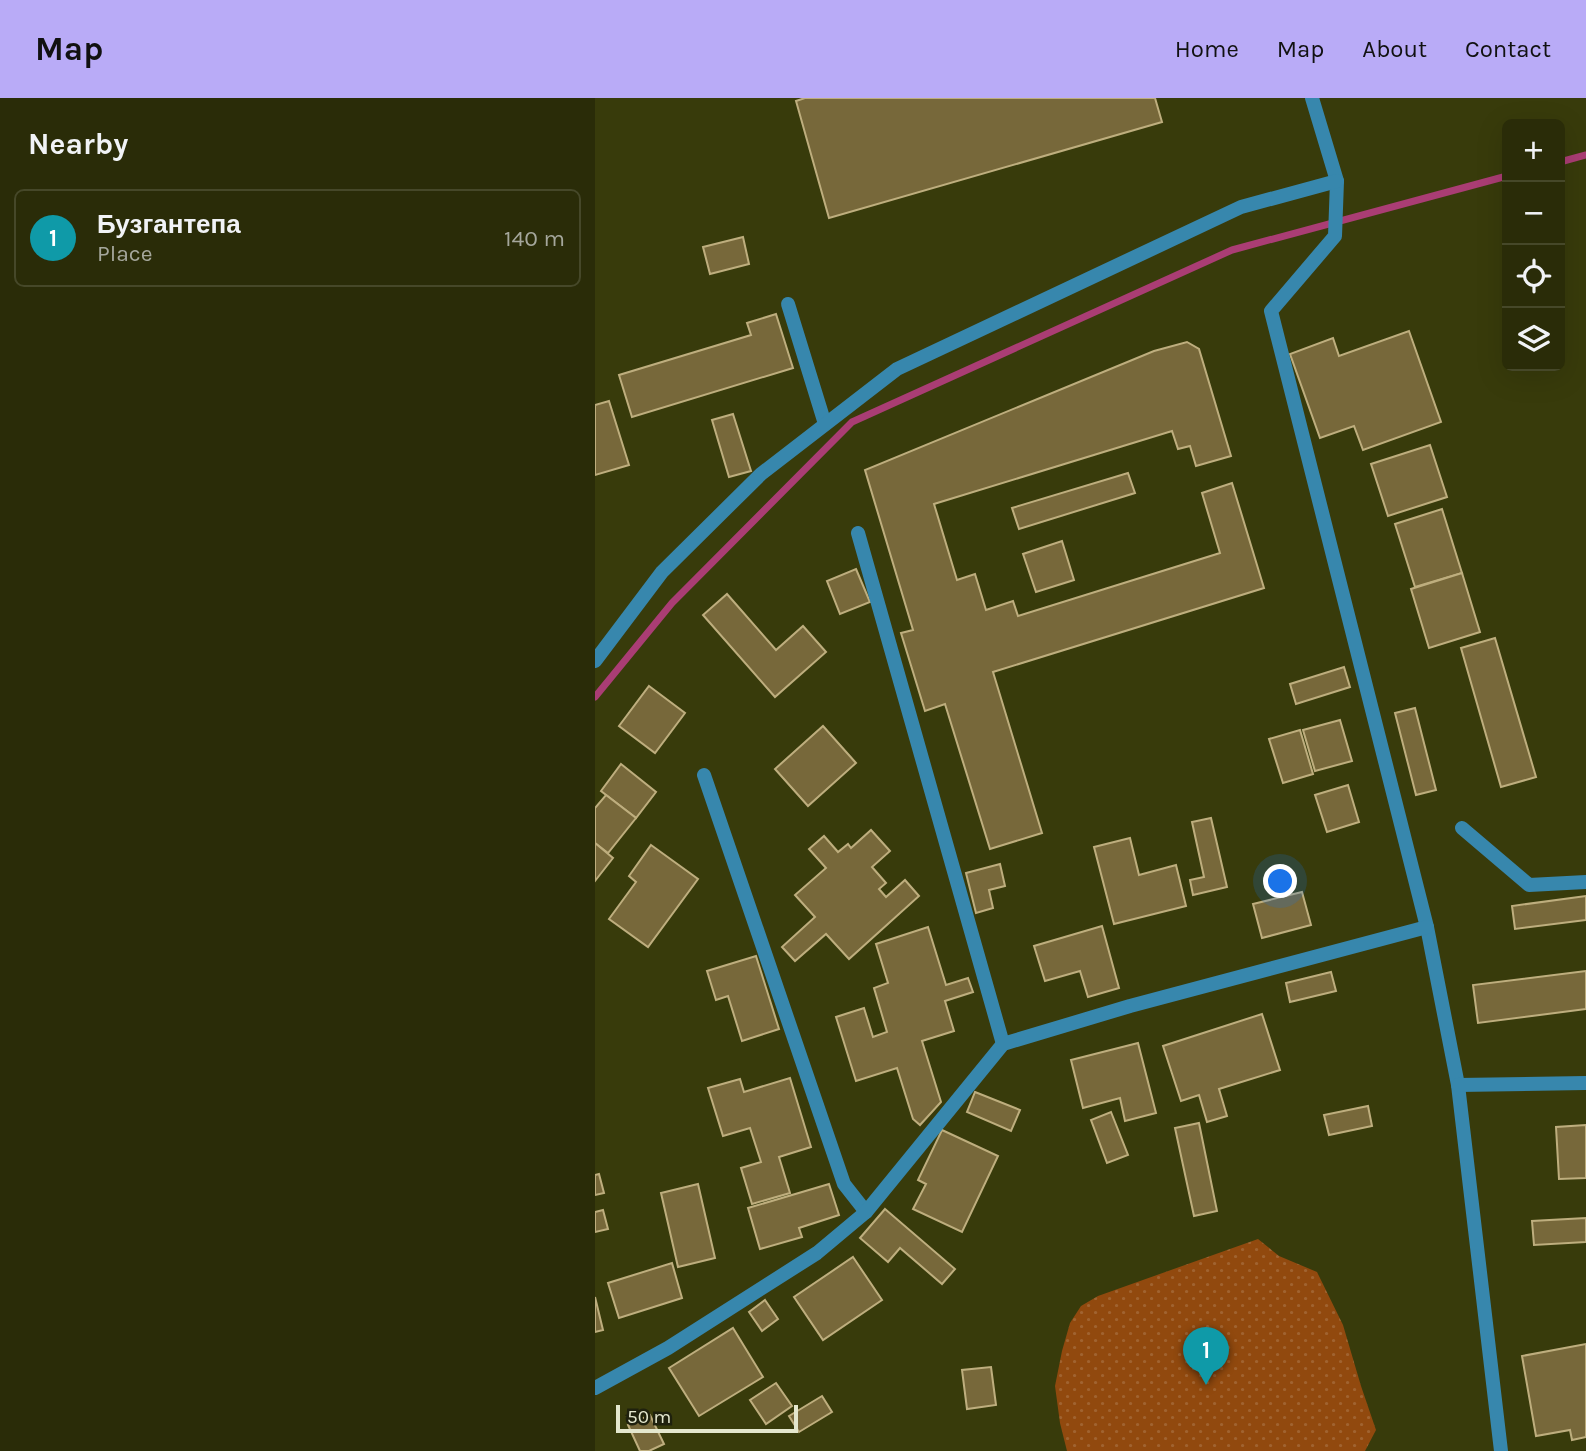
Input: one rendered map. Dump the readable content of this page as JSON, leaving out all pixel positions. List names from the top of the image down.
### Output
{
  "scale_bar": "50 m",
  "page": {
    "header": "Map",
    "nav": [
      "Home",
      "Map",
      "About",
      "Contact"
    ],
    "heading": "Nearby",
    "map_buttons": ["+", "−"],
    "list": [
      {
        "mark": "1",
        "name": "Бузгантепа",
        "note": "Place",
        "value": "140 m"
      }
    ],
    "pins": "1",
    "scale": "50 m"
  }
}
